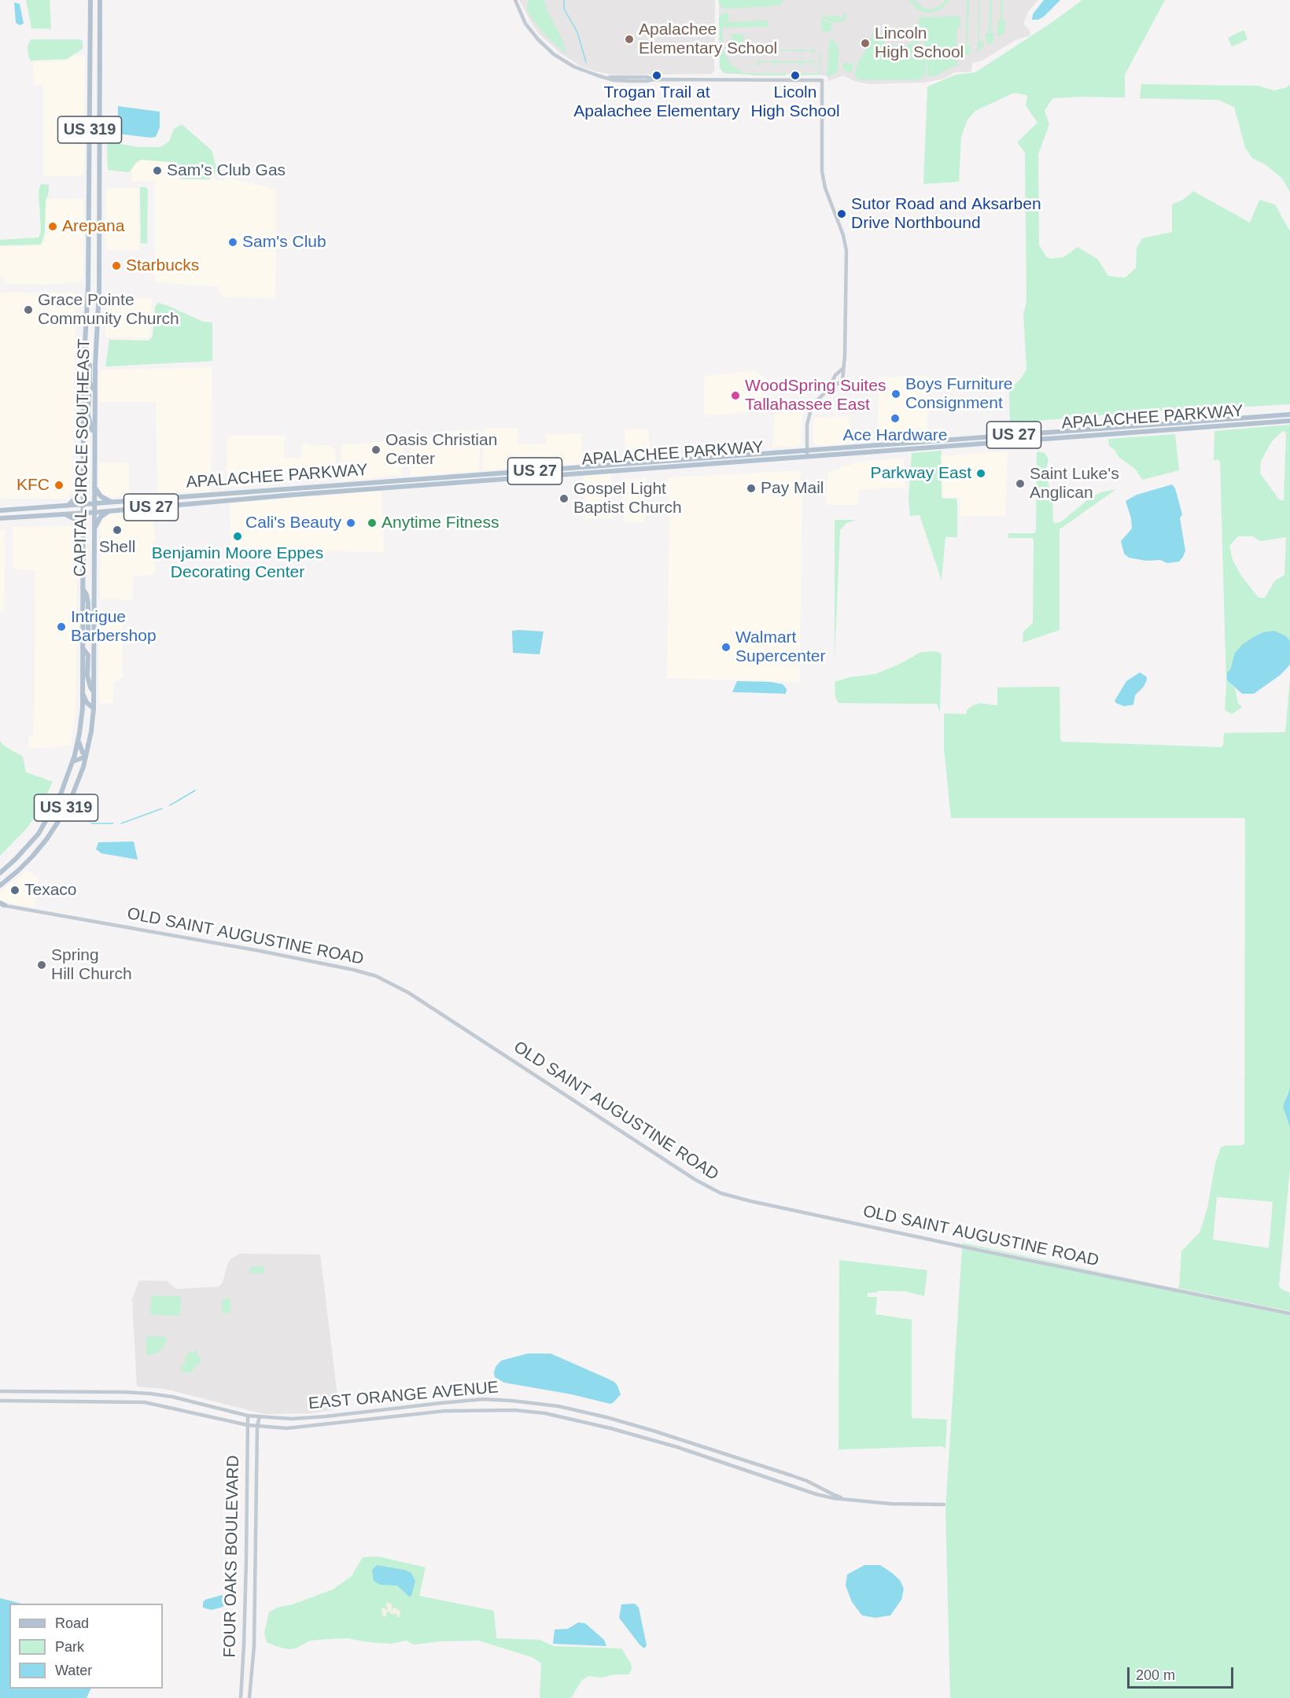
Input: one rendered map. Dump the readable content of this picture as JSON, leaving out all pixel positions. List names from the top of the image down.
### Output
{
  "streets": {
    "main road": [
      "US 319",
      "APALACHEE PARKWAY",
      "US 27",
      "CAPITAL CIRCLE SOUTHEAST"
    ],
    "street": ["OLD SAINT AUGUSTINE ROAD", "EAST ORANGE AVENUE", "FOUR OAKS BOULEVARD"]
  },
  "crossings": [
    ["APALACHEE PARKWAY", "CAPITAL CIRCLE SOUTHEAST"],
    ["EAST ORANGE AVENUE", "FOUR OAKS BOULEVARD"]
  ],
  "places": [
    "Apalachee Elementary School",
    "Lincoln High School",
    "Trogan Trail at Apalachee Elementary",
    "Licoln High School",
    "Sam's Club Gas",
    "Sutor Road and Aksarben Drive Northbound",
    "Arepana",
    "Sam's Club",
    "Starbucks",
    "Grace Pointe Community Church",
    "Boys Furniture Consignment",
    "WoodSpring Suites Tallahassee East",
    "Ace Hardware",
    "Oasis Christian Center",
    "Parkway East",
    "Saint Luke's Anglican",
    "KFC",
    "Pay Mail",
    "Gospel Light Baptist Church",
    "Cali's Beauty",
    "Anytime Fitness",
    "Shell",
    "Benjamin Moore Eppes Decorating Center",
    "Intrigue Barbershop",
    "Walmart Supercenter",
    "Texaco",
    "Spring Hill Church"
  ],
  "legend": ["Road", "Park", "Water"],
  "scale_bar": "200 m"
}
